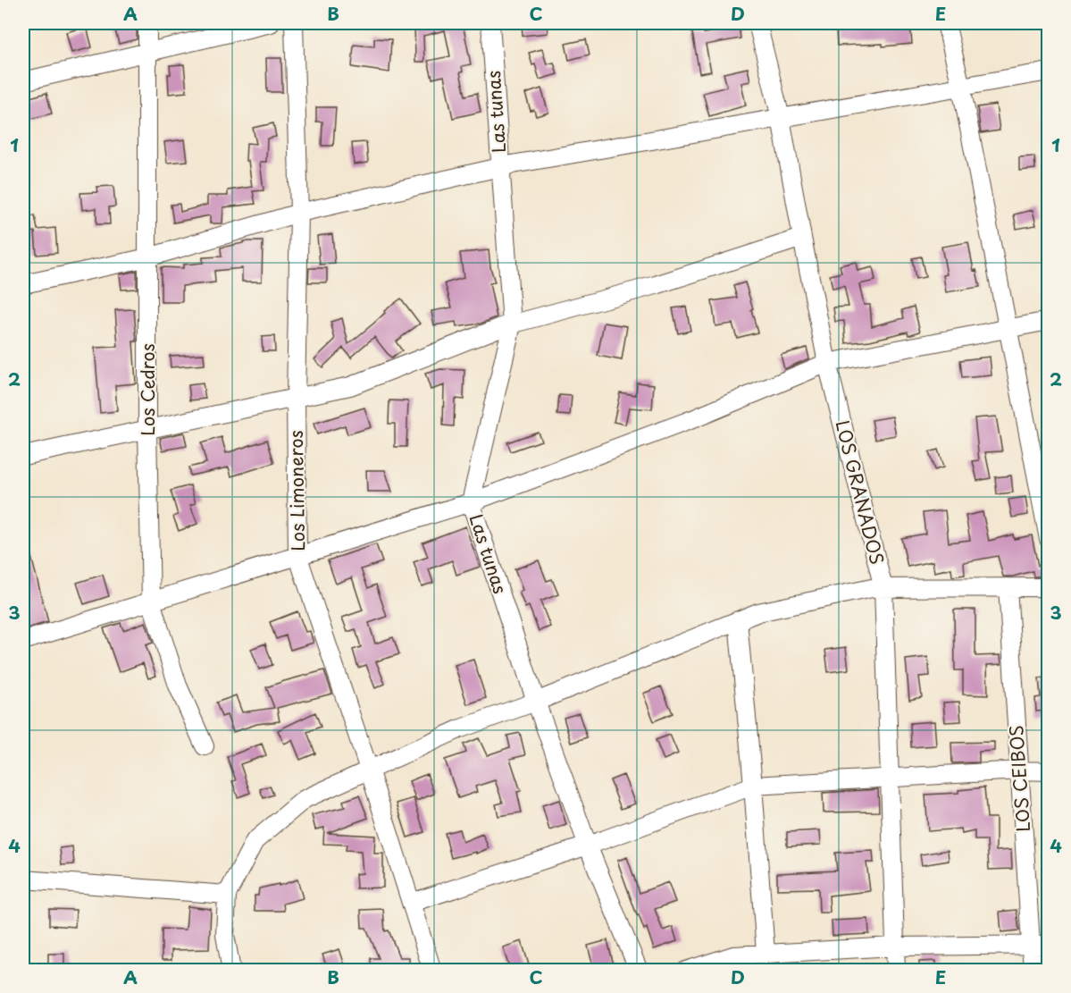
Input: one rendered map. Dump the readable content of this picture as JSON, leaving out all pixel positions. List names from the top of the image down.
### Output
{
  "streets": {
    "street": [
      "Las tunas",
      "Los Cedros",
      "Los Limoneros",
      "LOS GRANADOS",
      "LOS CEIBOS"
    ]
  },
  "grid": {
    "columns": [
      "A",
      "B",
      "C",
      "D",
      "E"
    ],
    "rows": [
      "1",
      "2",
      "3",
      "4"
    ]
  }
}
